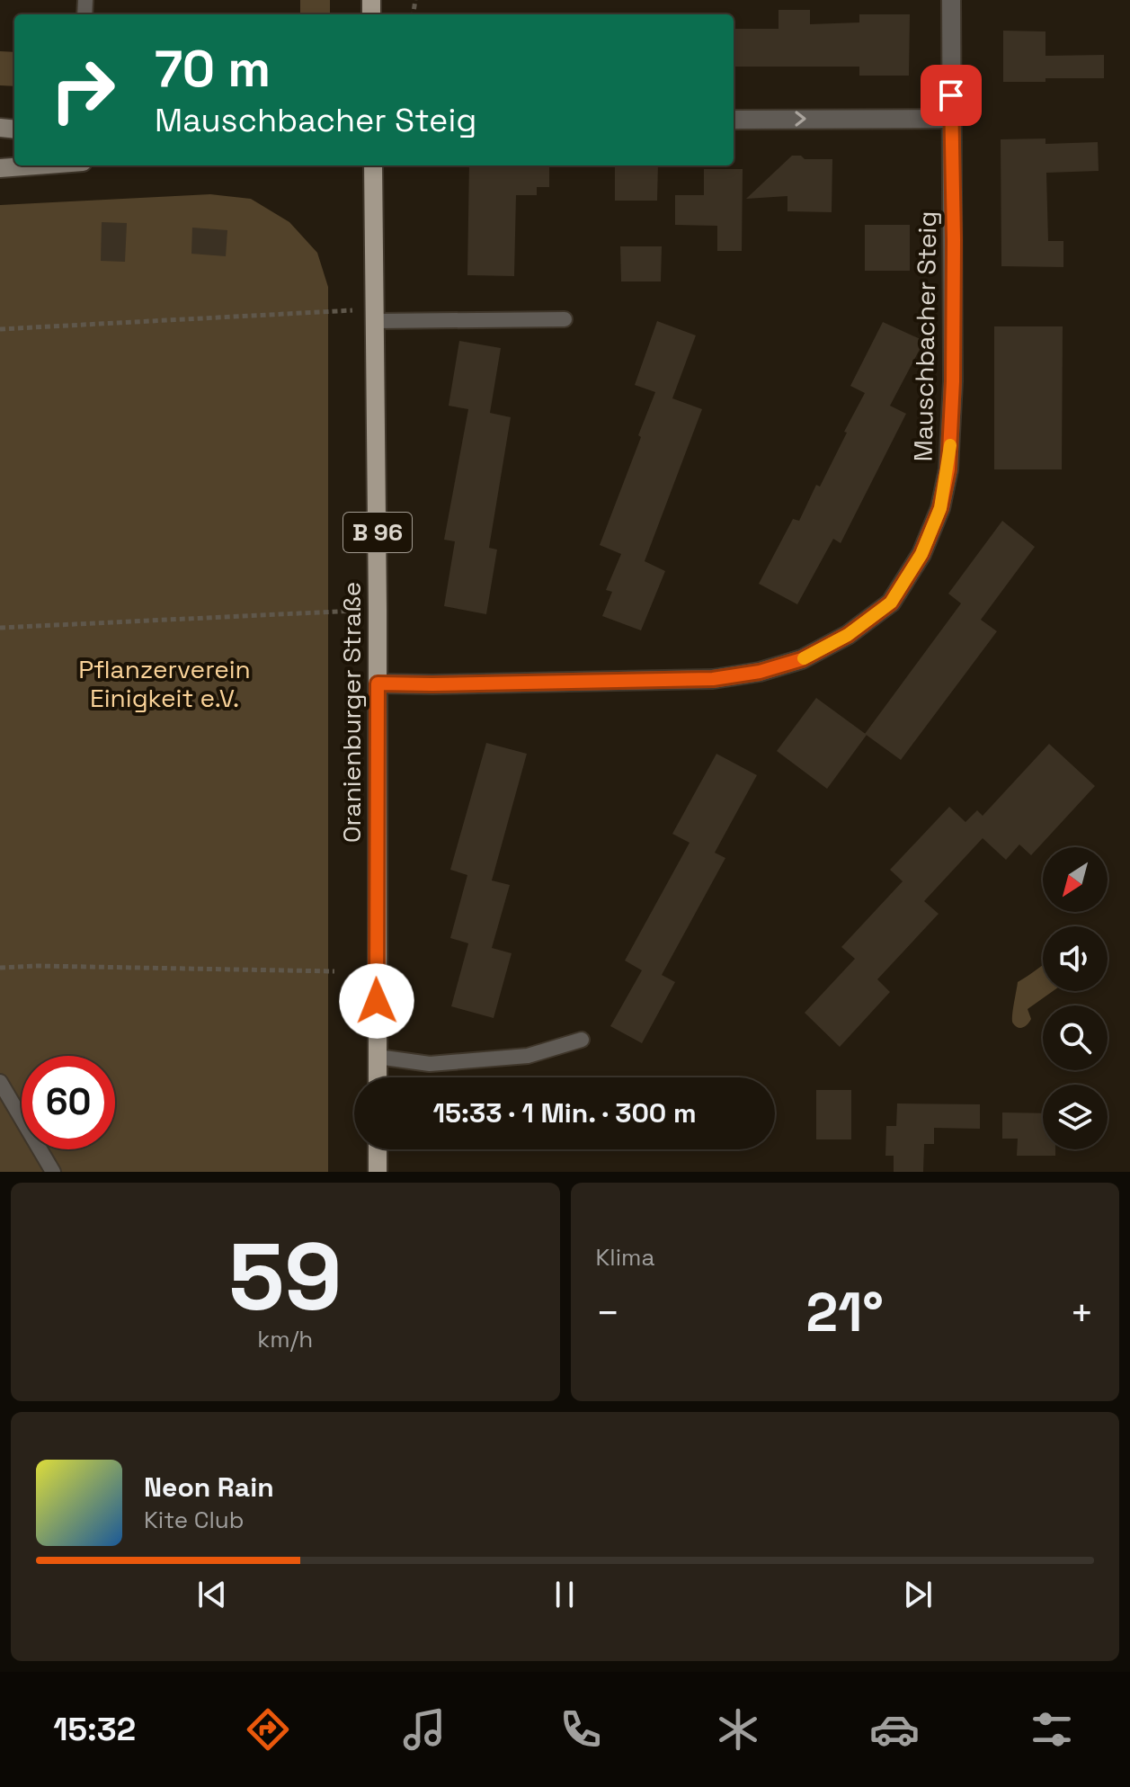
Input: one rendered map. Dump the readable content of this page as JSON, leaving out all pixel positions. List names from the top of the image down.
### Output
{
  "streets": {
    "main road": ["B 96", "Oranienburger Straße"],
    "street": ["Mauschbacher Steig"]
  },
  "crossings": [
    ["Mauschbacher Steig", "Oranienburger Straße"]
  ],
  "parks": ["Pflanzerverein Einigkeit e.V."],
  "north": "bottom left",
  "page": {
    "turn": ["70 m", "Mauschbacher Steig"],
    "limit": "60",
    "trip": "15:33 · 1 Min. · 300 m",
    "tile": [
      ["59", "km/h"],
      "Klima"
    ],
    "heat": ["−", "21°", "+"],
    "song": ["Neon Rain", "Kite Club"],
    "tabs": "15:32"
  }
}
